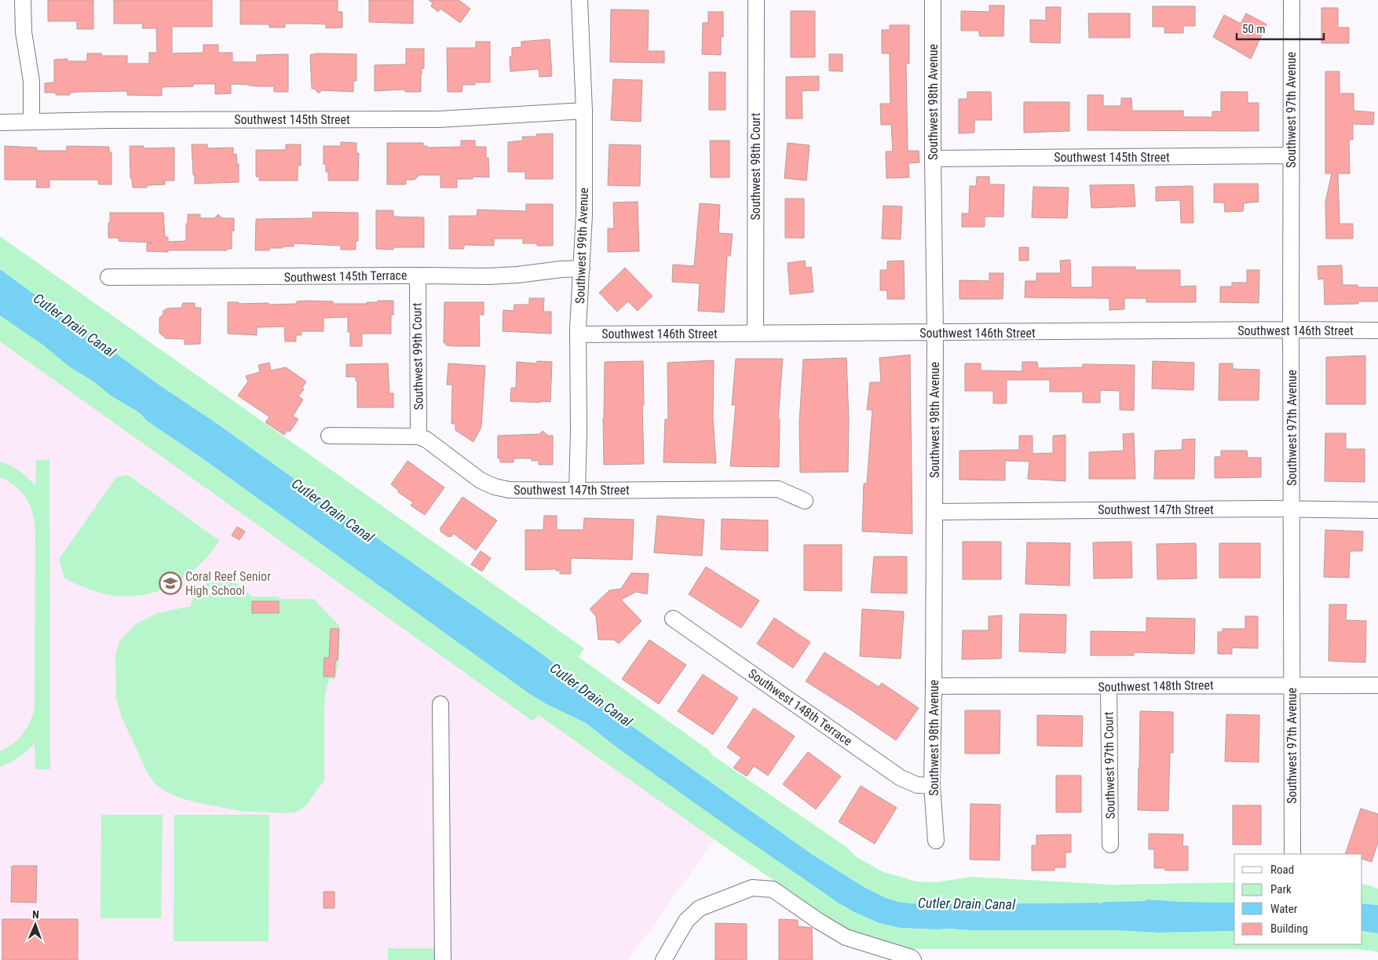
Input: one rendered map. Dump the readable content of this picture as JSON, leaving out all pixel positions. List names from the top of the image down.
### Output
{
  "streets": {
    "street": [
      "Southwest 98th Avenue",
      "Southwest 97th Avenue",
      "Southwest 145th Street",
      "Southwest 98th Court",
      "Southwest 99th Avenue",
      "Southwest 145th Terrace",
      "Southwest 146th Street",
      "Southwest 99th Court",
      "Southwest 147th Street",
      "Southwest 148th Street",
      "Southwest 148th Terrace",
      "Southwest 97th Court"
    ]
  },
  "crossings": [
    ["Southwest 98th Avenue", "Southwest 145th Street"],
    ["Southwest 98th Avenue", "Southwest 146th Street"],
    ["Southwest 98th Avenue", "Southwest 147th Street"],
    ["Southwest 98th Avenue", "Southwest 148th Street"],
    ["Southwest 98th Avenue", "Southwest 148th Terrace"],
    ["Southwest 97th Avenue", "Southwest 145th Street"],
    ["Southwest 97th Avenue", "Southwest 146th Street"],
    ["Southwest 97th Avenue", "Southwest 147th Street"],
    ["Southwest 97th Avenue", "Southwest 148th Street"],
    ["Southwest 145th Street", "Southwest 99th Avenue"],
    ["Southwest 98th Court", "Southwest 146th Street"],
    ["Southwest 99th Avenue", "Southwest 145th Terrace"],
    ["Southwest 99th Avenue", "Southwest 146th Street"],
    ["Southwest 99th Avenue", "Southwest 147th Street"],
    ["Southwest 145th Terrace", "Southwest 99th Court"],
    ["Southwest 99th Court", "Southwest 147th Street"],
    ["Southwest 148th Street", "Southwest 97th Court"]
  ],
  "water": ["Cutler Drain Canal"],
  "places": {
    "school or university": ["Coral Reef Senior High School"]
  },
  "legend": [
    "Road",
    "Park",
    "Water",
    "Building"
  ],
  "scale_bar": "50 m",
  "north": "top"
}
